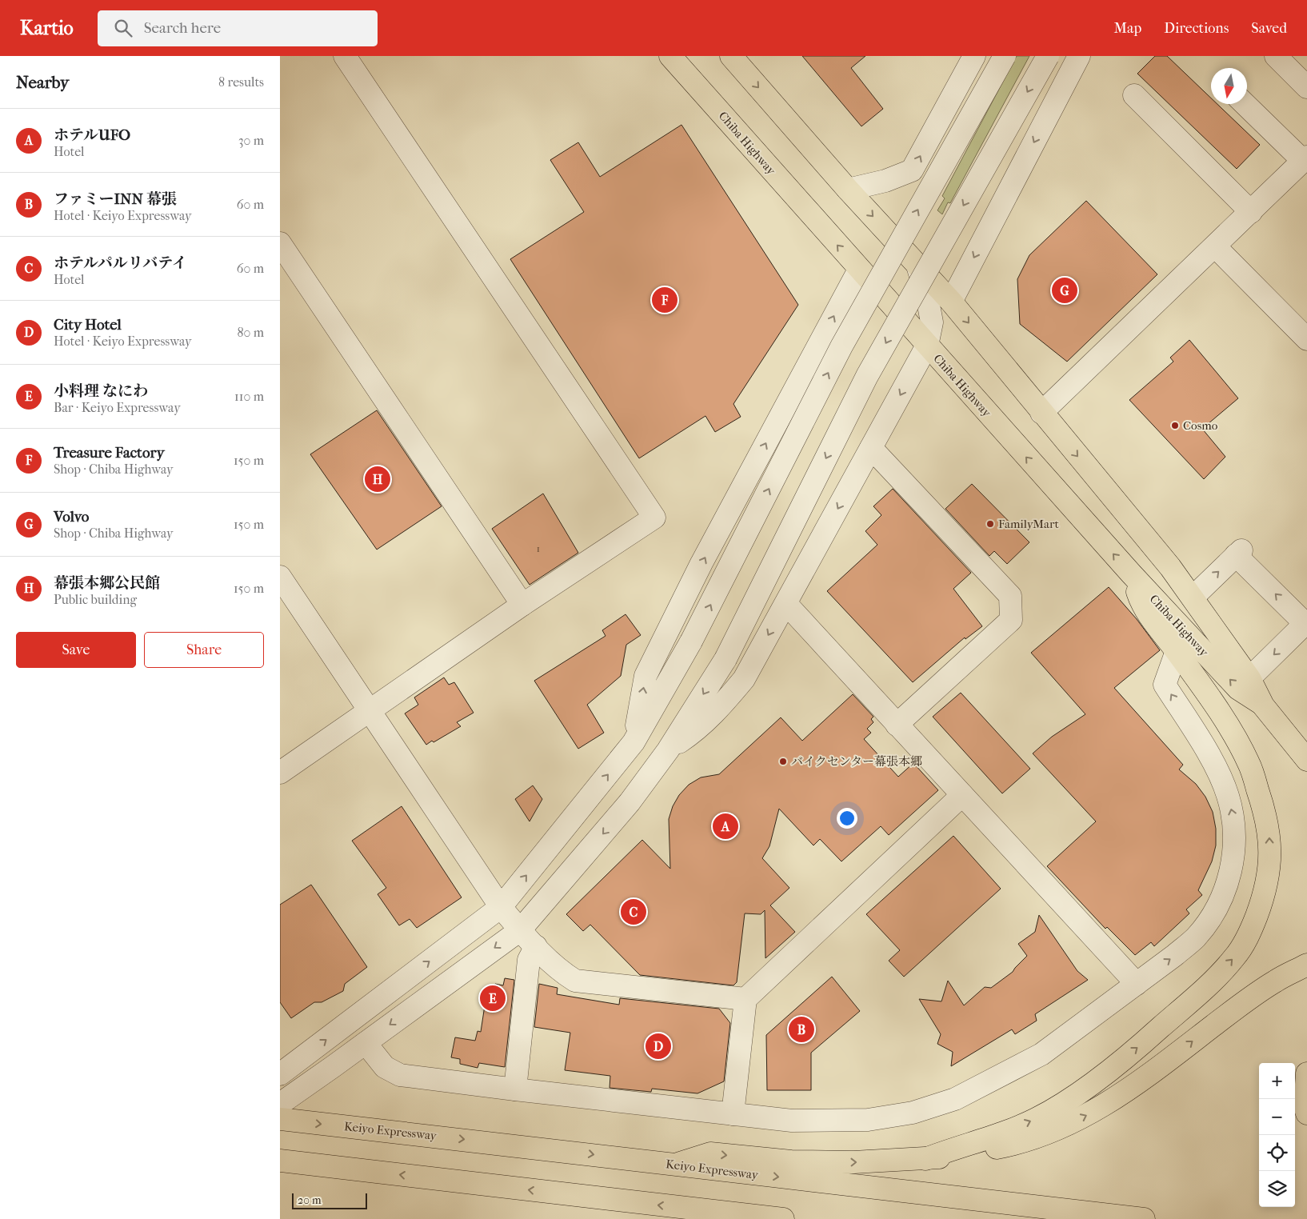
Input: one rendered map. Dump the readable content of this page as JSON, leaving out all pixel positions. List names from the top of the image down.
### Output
{
  "streets": {
    "highway": ["Chiba Highway", "Keiyo Expressway"]
  },
  "places": ["Cosmo", "FamilyMart", "バイクセンター幕張本郷"],
  "house_numbers": ["1"],
  "scale_bar": "20 m",
  "north": "bottom",
  "page": {
    "header": "Kartio",
    "search": "Search here",
    "nav": ["Map", "Directions", "Saved"],
    "heading": ["Nearby", "8 results"],
    "list": [
      {
        "mark": "A",
        "name": "ホテルUFO",
        "note": "Hotel",
        "value": "30 m"
      },
      {
        "mark": "B",
        "name": "ファミーINN 幕張",
        "note": "Hotel · Keiyo Expressway",
        "value": "60 m"
      },
      {
        "mark": "C",
        "name": "ホテルパルリバテイ",
        "note": "Hotel",
        "value": "60 m"
      },
      {
        "mark": "D",
        "name": "City Hotel",
        "note": "Hotel · Keiyo Expressway",
        "value": "80 m"
      },
      {
        "mark": "E",
        "name": "小料理 なにわ",
        "note": "Bar · Keiyo Expressway",
        "value": "110 m"
      },
      {
        "mark": "F",
        "name": "Treasure Factory",
        "note": "Shop · Chiba Highway",
        "value": "150 m"
      },
      {
        "mark": "G",
        "name": "Volvo",
        "note": "Shop · Chiba Highway",
        "value": "150 m"
      },
      {
        "mark": "H",
        "name": "幕張本郷公民館",
        "note": "Public building",
        "value": "150 m"
      }
    ],
    "pins": [
      "G",
      "F",
      "H",
      "A",
      "C",
      "E",
      "B",
      "D"
    ],
    "buttons": ["Save", "Share"],
    "map_buttons": ["+", "−"],
    "scale": "20 m"
  }
}
